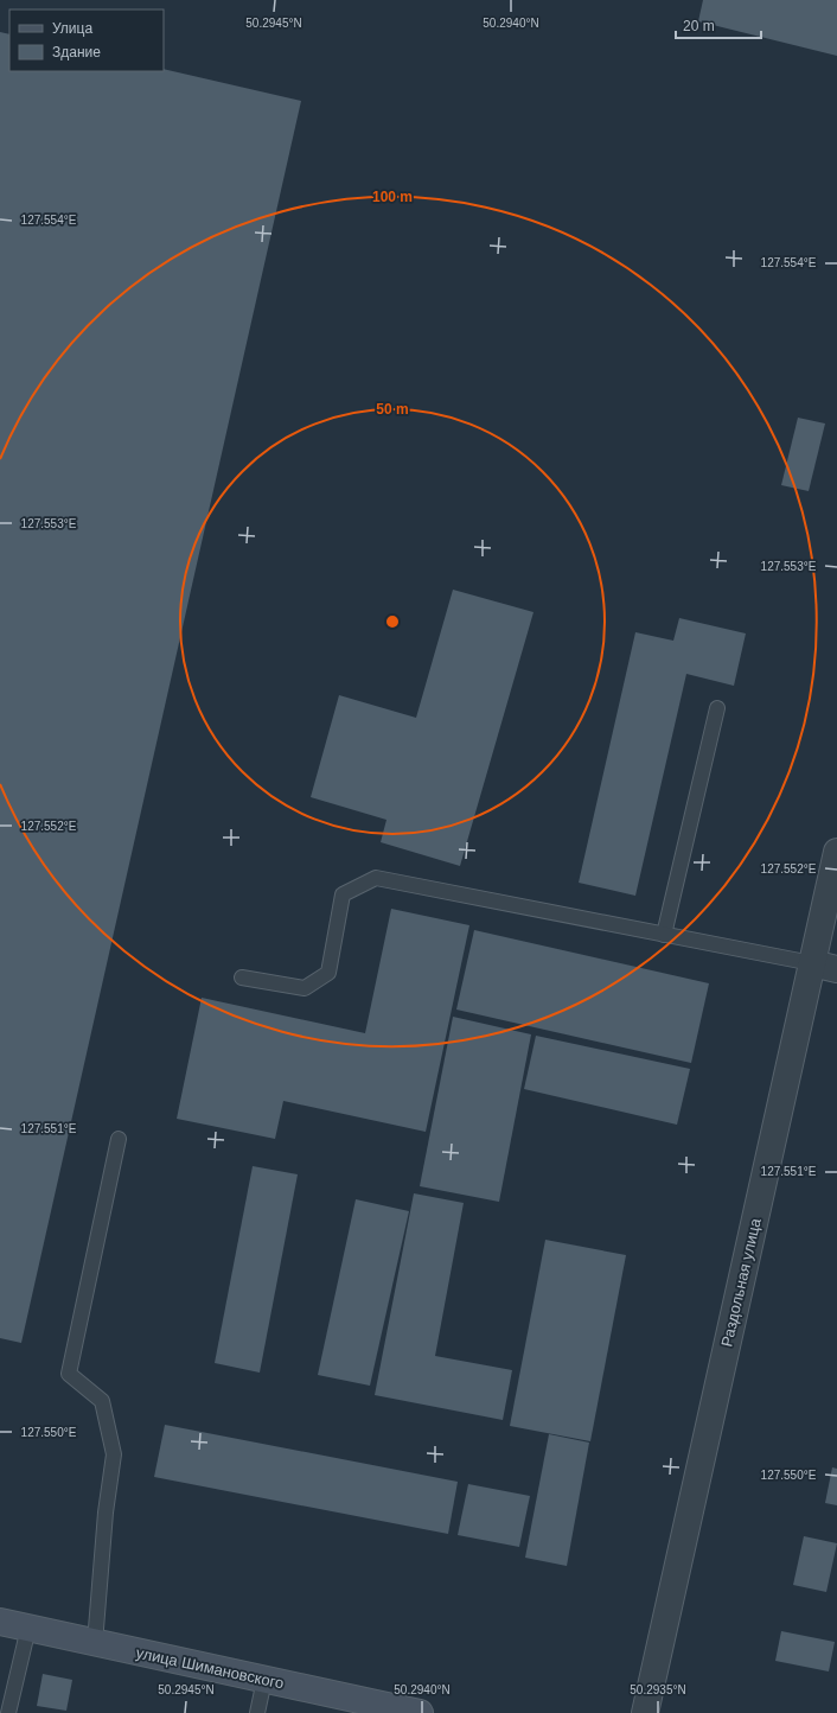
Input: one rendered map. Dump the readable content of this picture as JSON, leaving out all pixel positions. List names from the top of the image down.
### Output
{
  "streets": {
    "street": ["Раздольная улица", "улица Шимановского"]
  },
  "legend": ["Улица", "Здание"],
  "scale_bar": "20 m",
  "coordinates": [
    "50.2945°N",
    "50.2940°N",
    "127.554°E",
    "127.553°E",
    "127.552°E",
    "127.551°E",
    "127.550°E",
    "50.2935°N"
  ],
  "rings": ["100 m", "50 m"]
}
